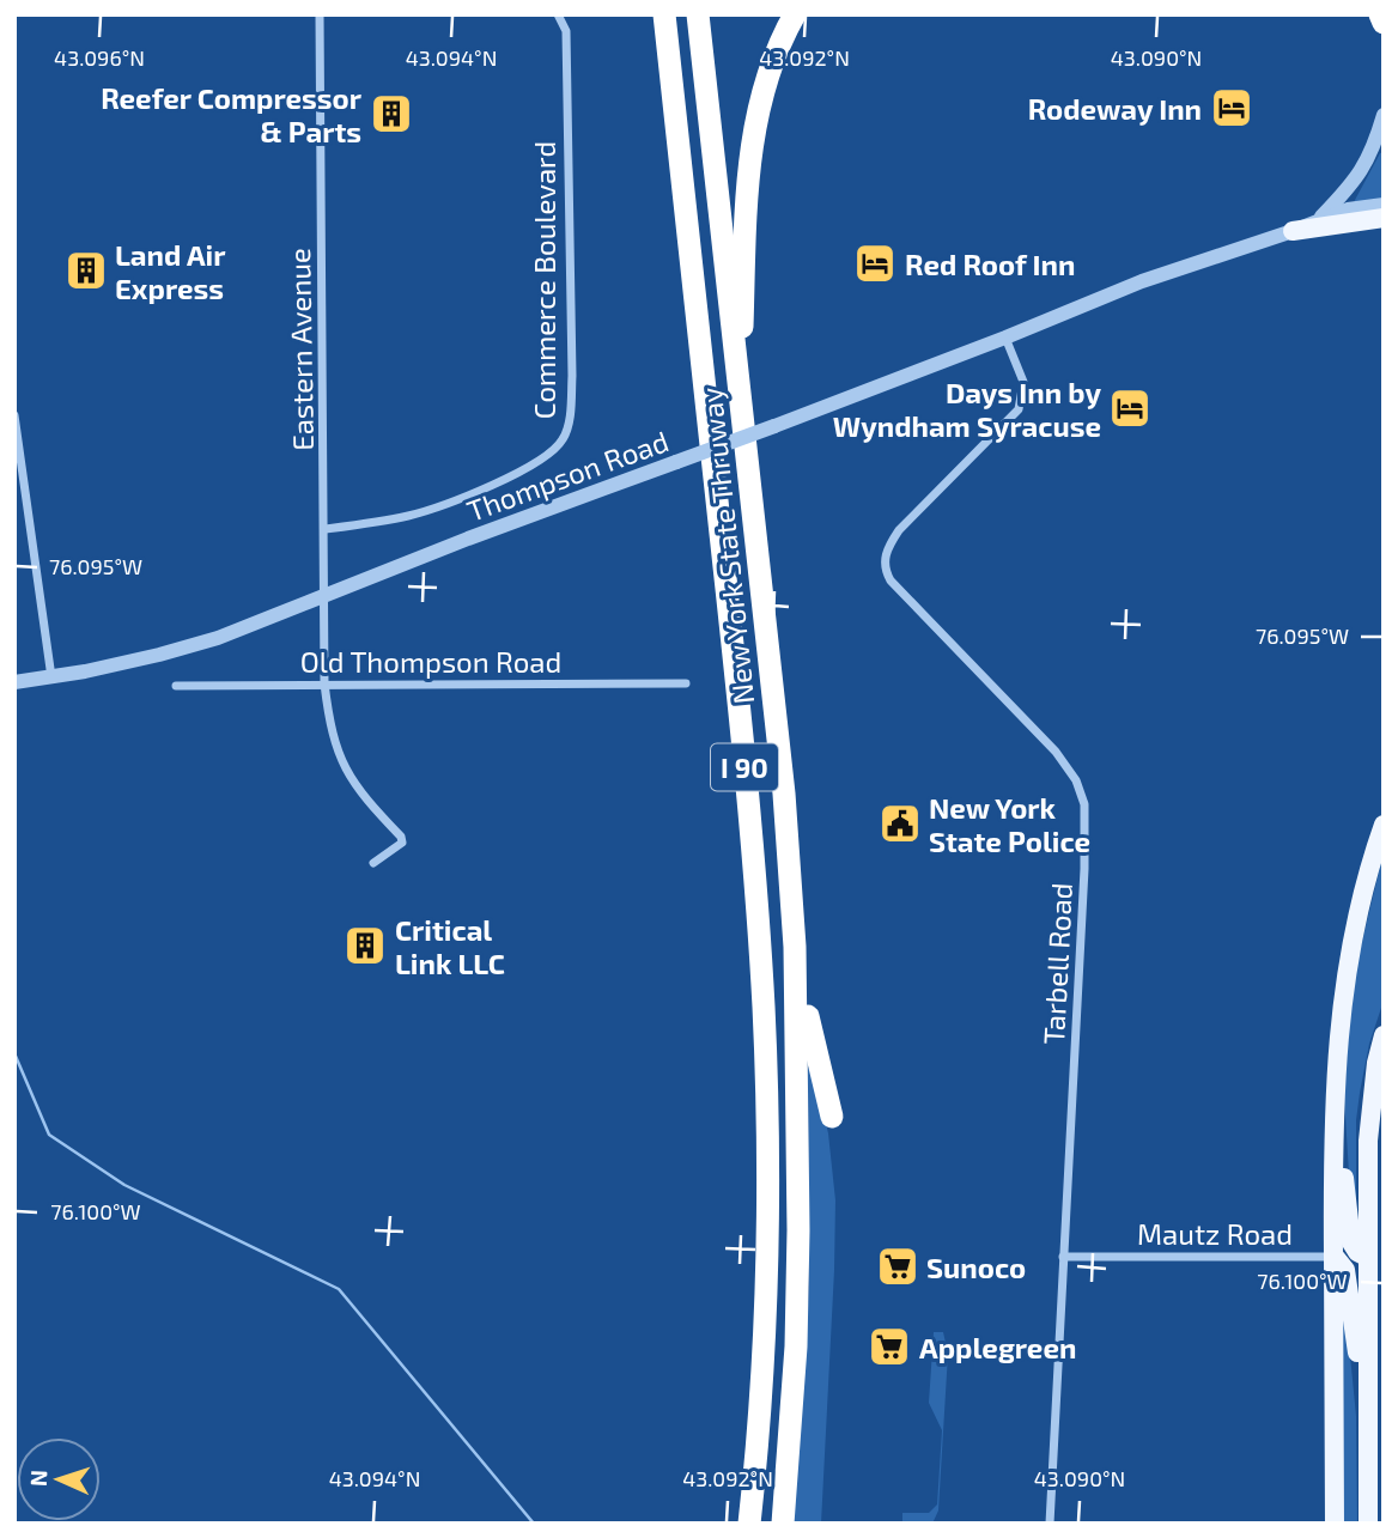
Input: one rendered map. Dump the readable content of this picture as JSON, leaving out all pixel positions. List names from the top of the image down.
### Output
{
  "streets": {
    "highway": ["New York State Thruway", "I 90"],
    "street": [
      "Commerce Boulevard",
      "Eastern Avenue",
      "Thompson Road",
      "Old Thompson Road",
      "Tarbell Road",
      "Mautz Road"
    ]
  },
  "crossings": [
    ["Commerce Boulevard", "Eastern Avenue"],
    ["Eastern Avenue", "Thompson Road"],
    ["Eastern Avenue", "Old Thompson Road"],
    ["Thompson Road", "Tarbell Road"],
    ["Tarbell Road", "Mautz Road"]
  ],
  "places": {
    "hotel": ["Rodeway Inn", "Red Roof Inn", "Days Inn by Wyndham Syracuse"],
    "building": ["Reefer Compressor & Parts", "Land Air Express", "Critical Link LLC"],
    "public building": ["New York State Police"],
    "supermarket": ["Sunoco", "Applegreen"]
  },
  "north": "left",
  "coordinates": [
    "43.096°N",
    "43.094°N",
    "43.092°N",
    "43.090°N",
    "76.095°W",
    "76.100°W"
  ]
}
